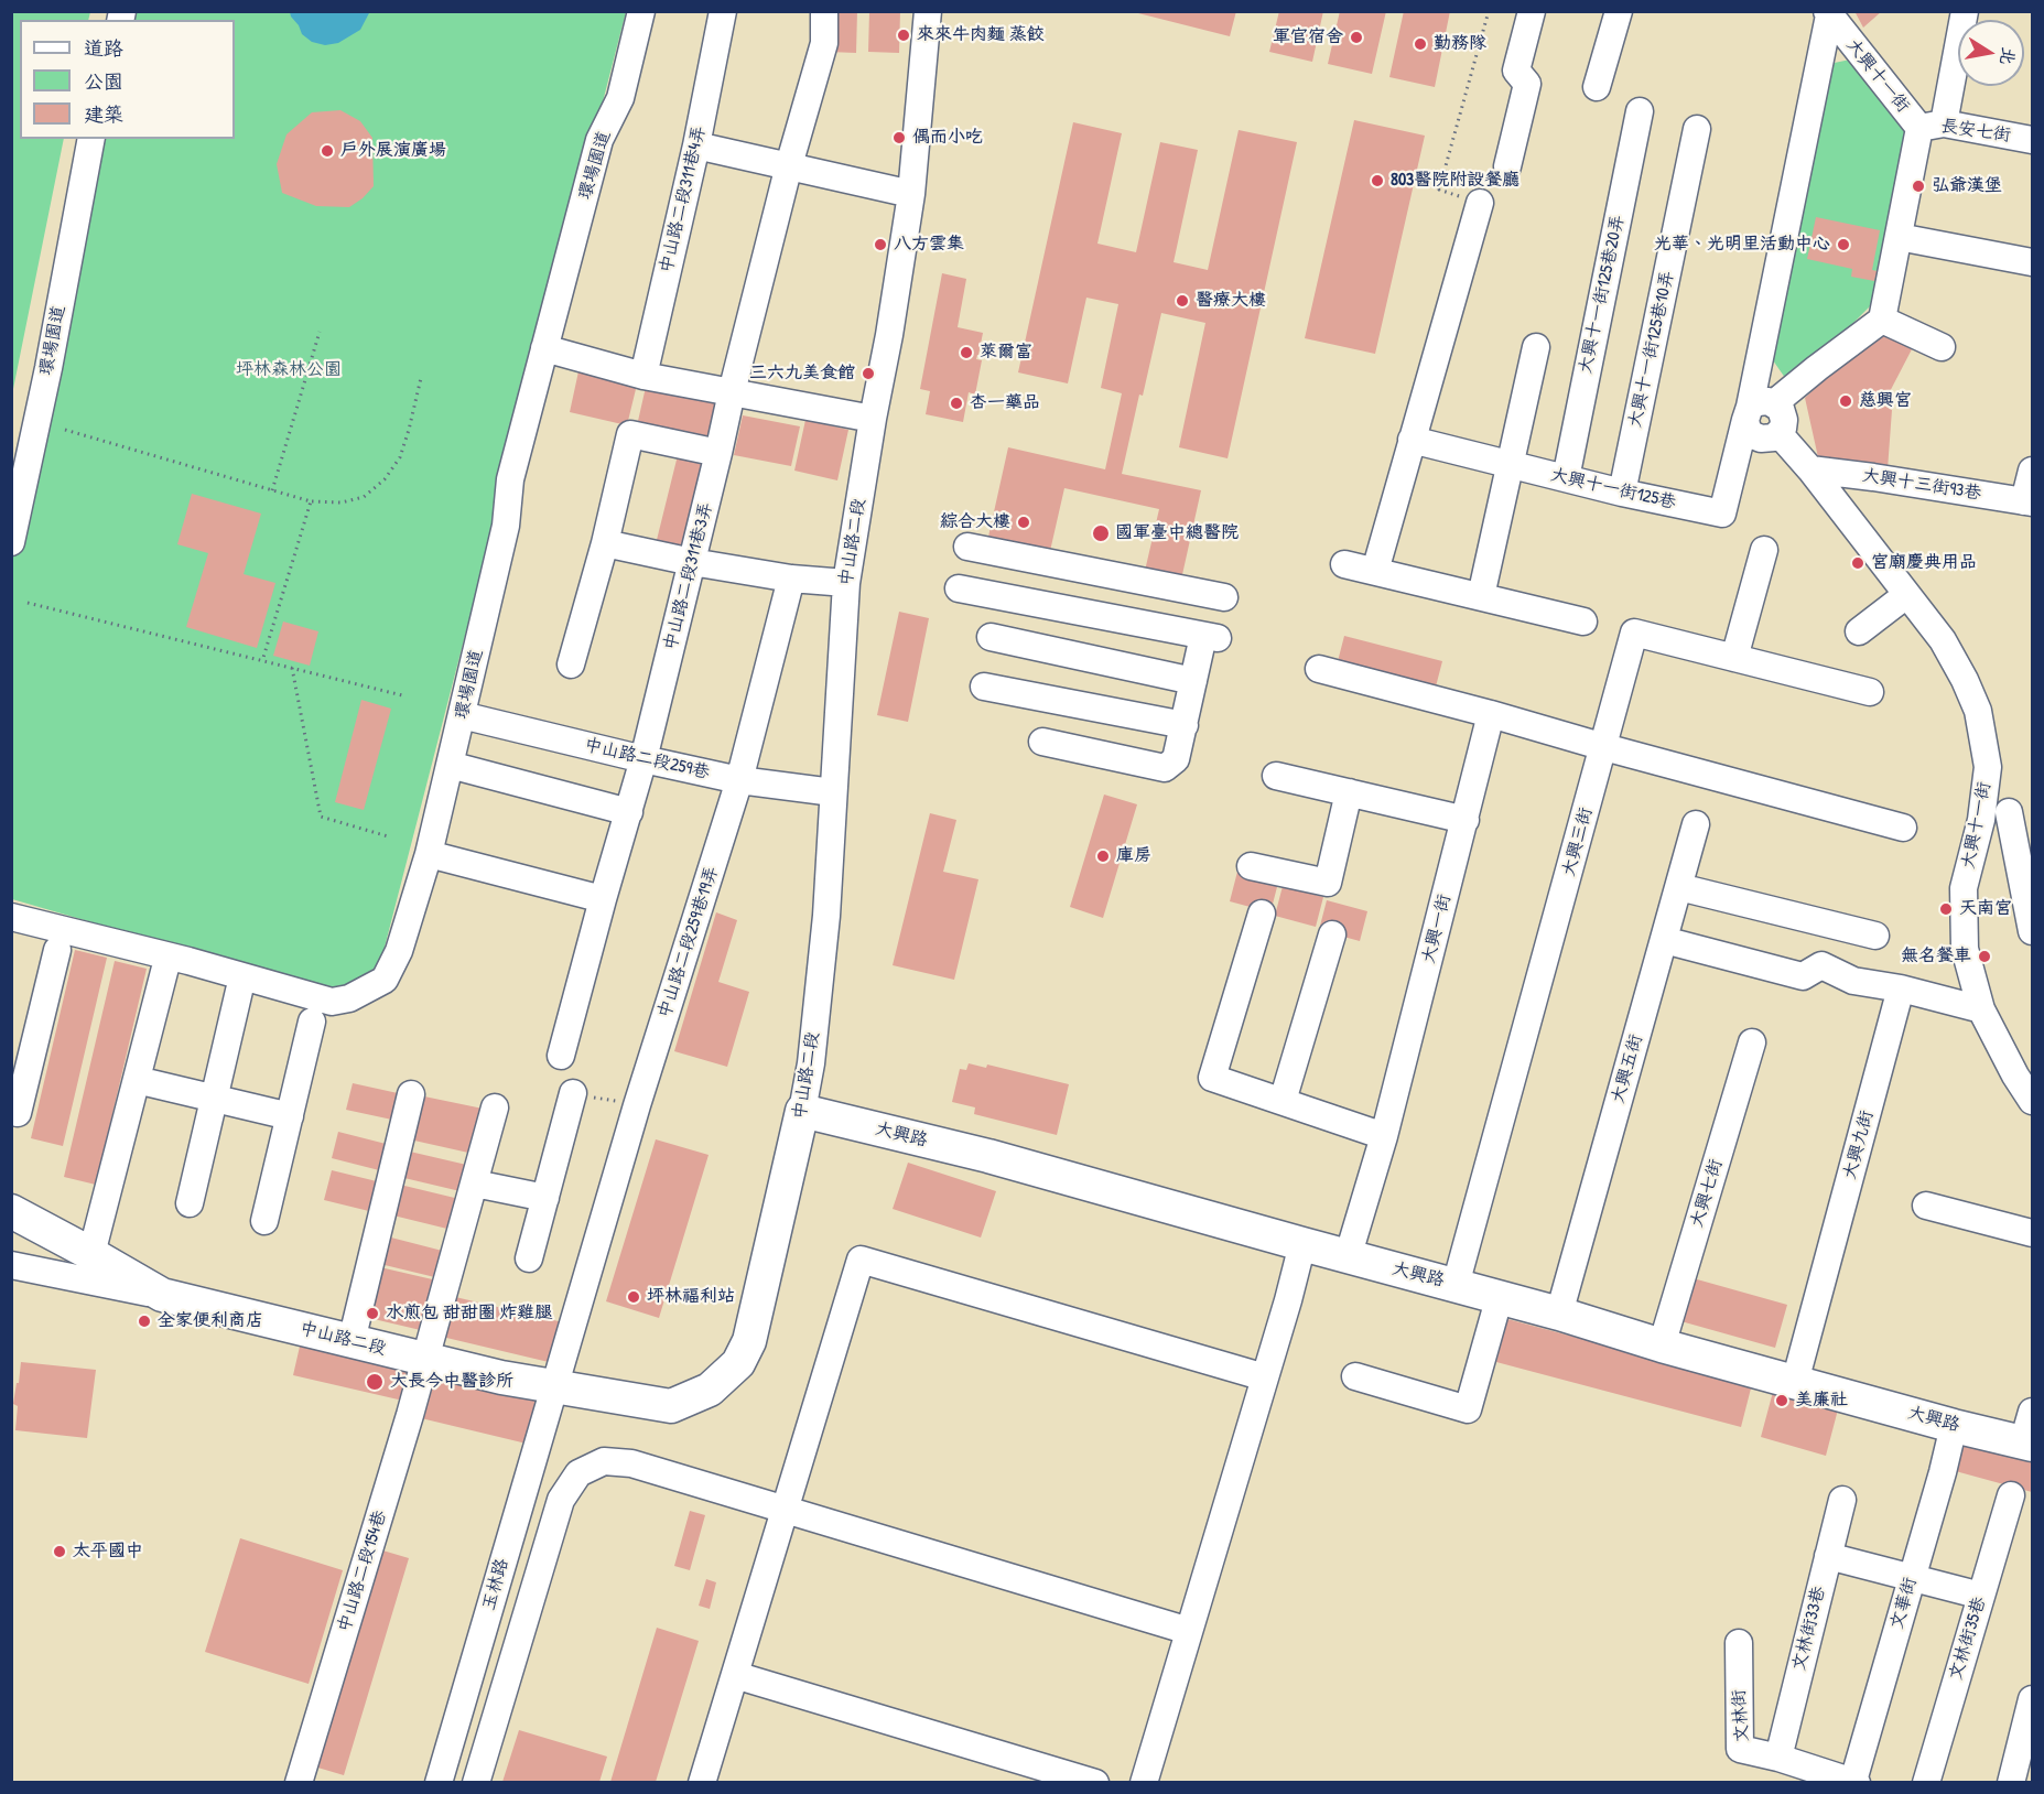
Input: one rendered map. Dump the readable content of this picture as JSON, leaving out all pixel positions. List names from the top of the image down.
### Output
{
  "streets": {
    "main road": ["中山路二段", "大興路"],
    "street": [
      "大興十一街",
      "長安七街",
      "環場園道",
      "中山路二段311巷4弄",
      "大興十一街125巷20弄",
      "大興十一街125巷10弄",
      "大興十三街93巷",
      "大興十一街125巷",
      "中山路二段311巷3弄",
      "中山路二段259巷",
      "大興三街",
      "大興一街",
      "中山路二段259巷19弄",
      "大興五街",
      "大興九街",
      "大興七街",
      "中山路二段154巷",
      "玉林路",
      "文華街",
      "文林街33巷",
      "文林街35巷",
      "文林街"
    ]
  },
  "crossings": [
    ["大興十一街", "長安七街"],
    ["大興十一街", "大興十三街93巷"],
    ["大興十一街", "大興十一街125巷"],
    ["環場園道", "中山路二段259巷"],
    ["大興十一街125巷20弄", "大興十一街125巷"],
    ["大興十一街125巷10弄", "大興十一街125巷"],
    ["中山路二段", "中山路二段259巷"],
    ["中山路二段", "中山路二段259巷19弄"],
    ["中山路二段", "大興路"],
    ["中山路二段", "中山路二段154巷"],
    ["中山路二段", "玉林路"],
    ["中山路二段311巷3弄", "中山路二段259巷"],
    ["中山路二段259巷", "中山路二段259巷19弄"],
    ["大興三街", "大興路"],
    ["大興一街", "大興路"],
    ["中山路二段259巷19弄", "玉林路"],
    ["大興五街", "大興路"],
    ["大興路", "大興九街"],
    ["大興路", "大興七街"],
    ["大興路", "文華街"],
    ["文華街", "文林街"],
    ["文林街33巷", "文林街"]
  ],
  "parks": ["坪林森林公園"],
  "places": [
    "來來牛肉麵 蒸餃",
    "軍官宿舍",
    "勤務隊",
    "偶而小吃",
    "戶外展演廣場",
    "803醫院附設餐廳",
    "弘爺漢堡",
    "八方雲集",
    "光華、光明里活動中心",
    "醫療大樓",
    "萊爾富",
    "三六九美食館",
    "慈興宮",
    "杏一藥品",
    "綜合大樓",
    "國軍臺中總醫院",
    "宮廟慶典用品",
    "庫房",
    "天南宮",
    "無名餐車",
    "坪林福利站",
    "水煎包 甜甜圈 炸雞腿",
    "全家便利商店",
    "大長今中醫診所",
    "美廉社",
    "太平國中"
  ],
  "legend": ["道路", "公園", "建築"],
  "north": "right"
}
